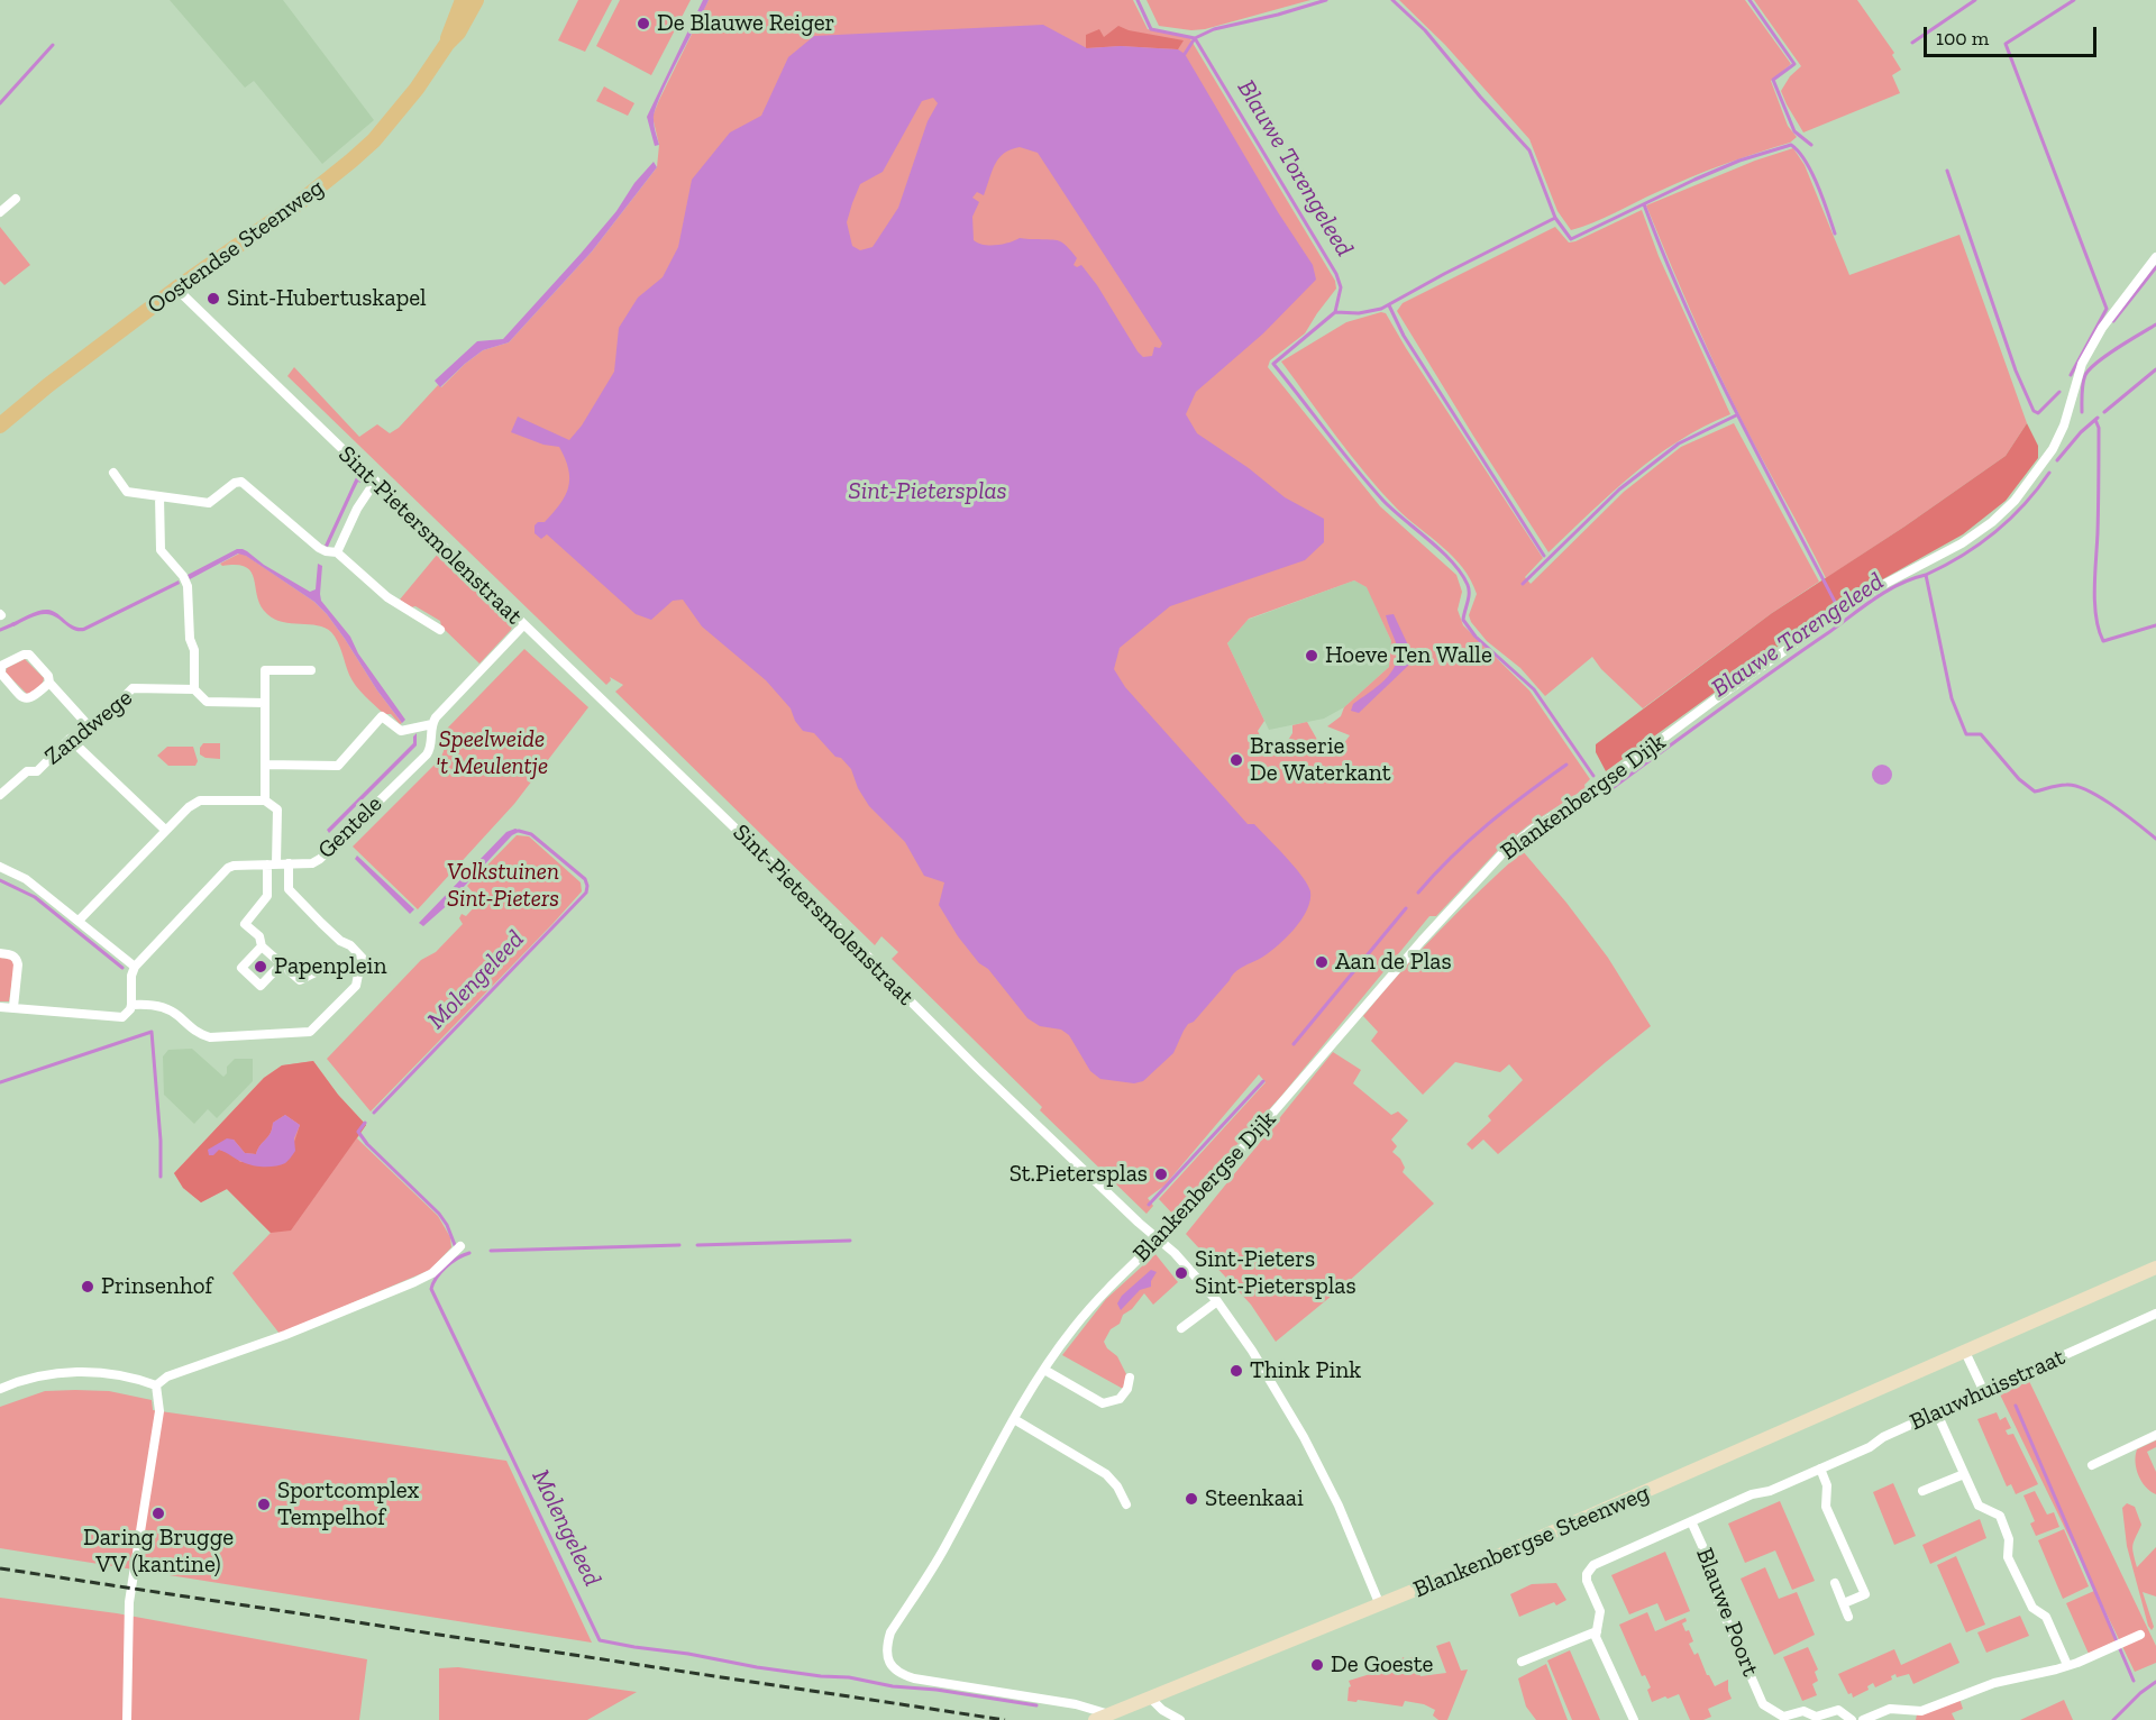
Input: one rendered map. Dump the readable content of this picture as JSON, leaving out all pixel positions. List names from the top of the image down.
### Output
{
  "streets": {
    "main road": ["Oostendse Steenweg", "Blankenbergse Steenweg"],
    "street": [
      "Sint-Pietersmolenstraat",
      "Zandwege",
      "Blankenbergse Dijk",
      "Gentele",
      "Blauwhuisstraat",
      "Blauwe Poort"
    ]
  },
  "crossings": [
    ["Oostendse Steenweg", "Sint-Pietersmolenstraat"],
    ["Sint-Pietersmolenstraat", "Blankenbergse Dijk"],
    ["Sint-Pietersmolenstraat", "Blankenbergse Steenweg"],
    ["Blankenbergse Dijk", "Blankenbergse Steenweg"],
    ["Blauwhuisstraat", "Blauwe Poort"]
  ],
  "water": ["Blauwe Torengeleed", "Sint-Pietersplas", "Molengeleed"],
  "parks": ["Speelweide 't Meulentje", "Volkstuinen Sint-Pieters"],
  "places": [
    "De Blauwe Reiger",
    "Sint-Hubertuskapel",
    "Hoeve Ten Walle",
    "Brasserie De Waterkant",
    "Aan de Plas",
    "Papenplein",
    "St.Pietersplas",
    "Sint-Pieters Sint-Pietersplas",
    "Prinsenhof",
    "Think Pink",
    "Steenkaai",
    "Sportcomplex Tempelhof",
    "Daring Brugge VV (kantine)",
    "De Goeste"
  ],
  "scale_bar": "100 m"
}
